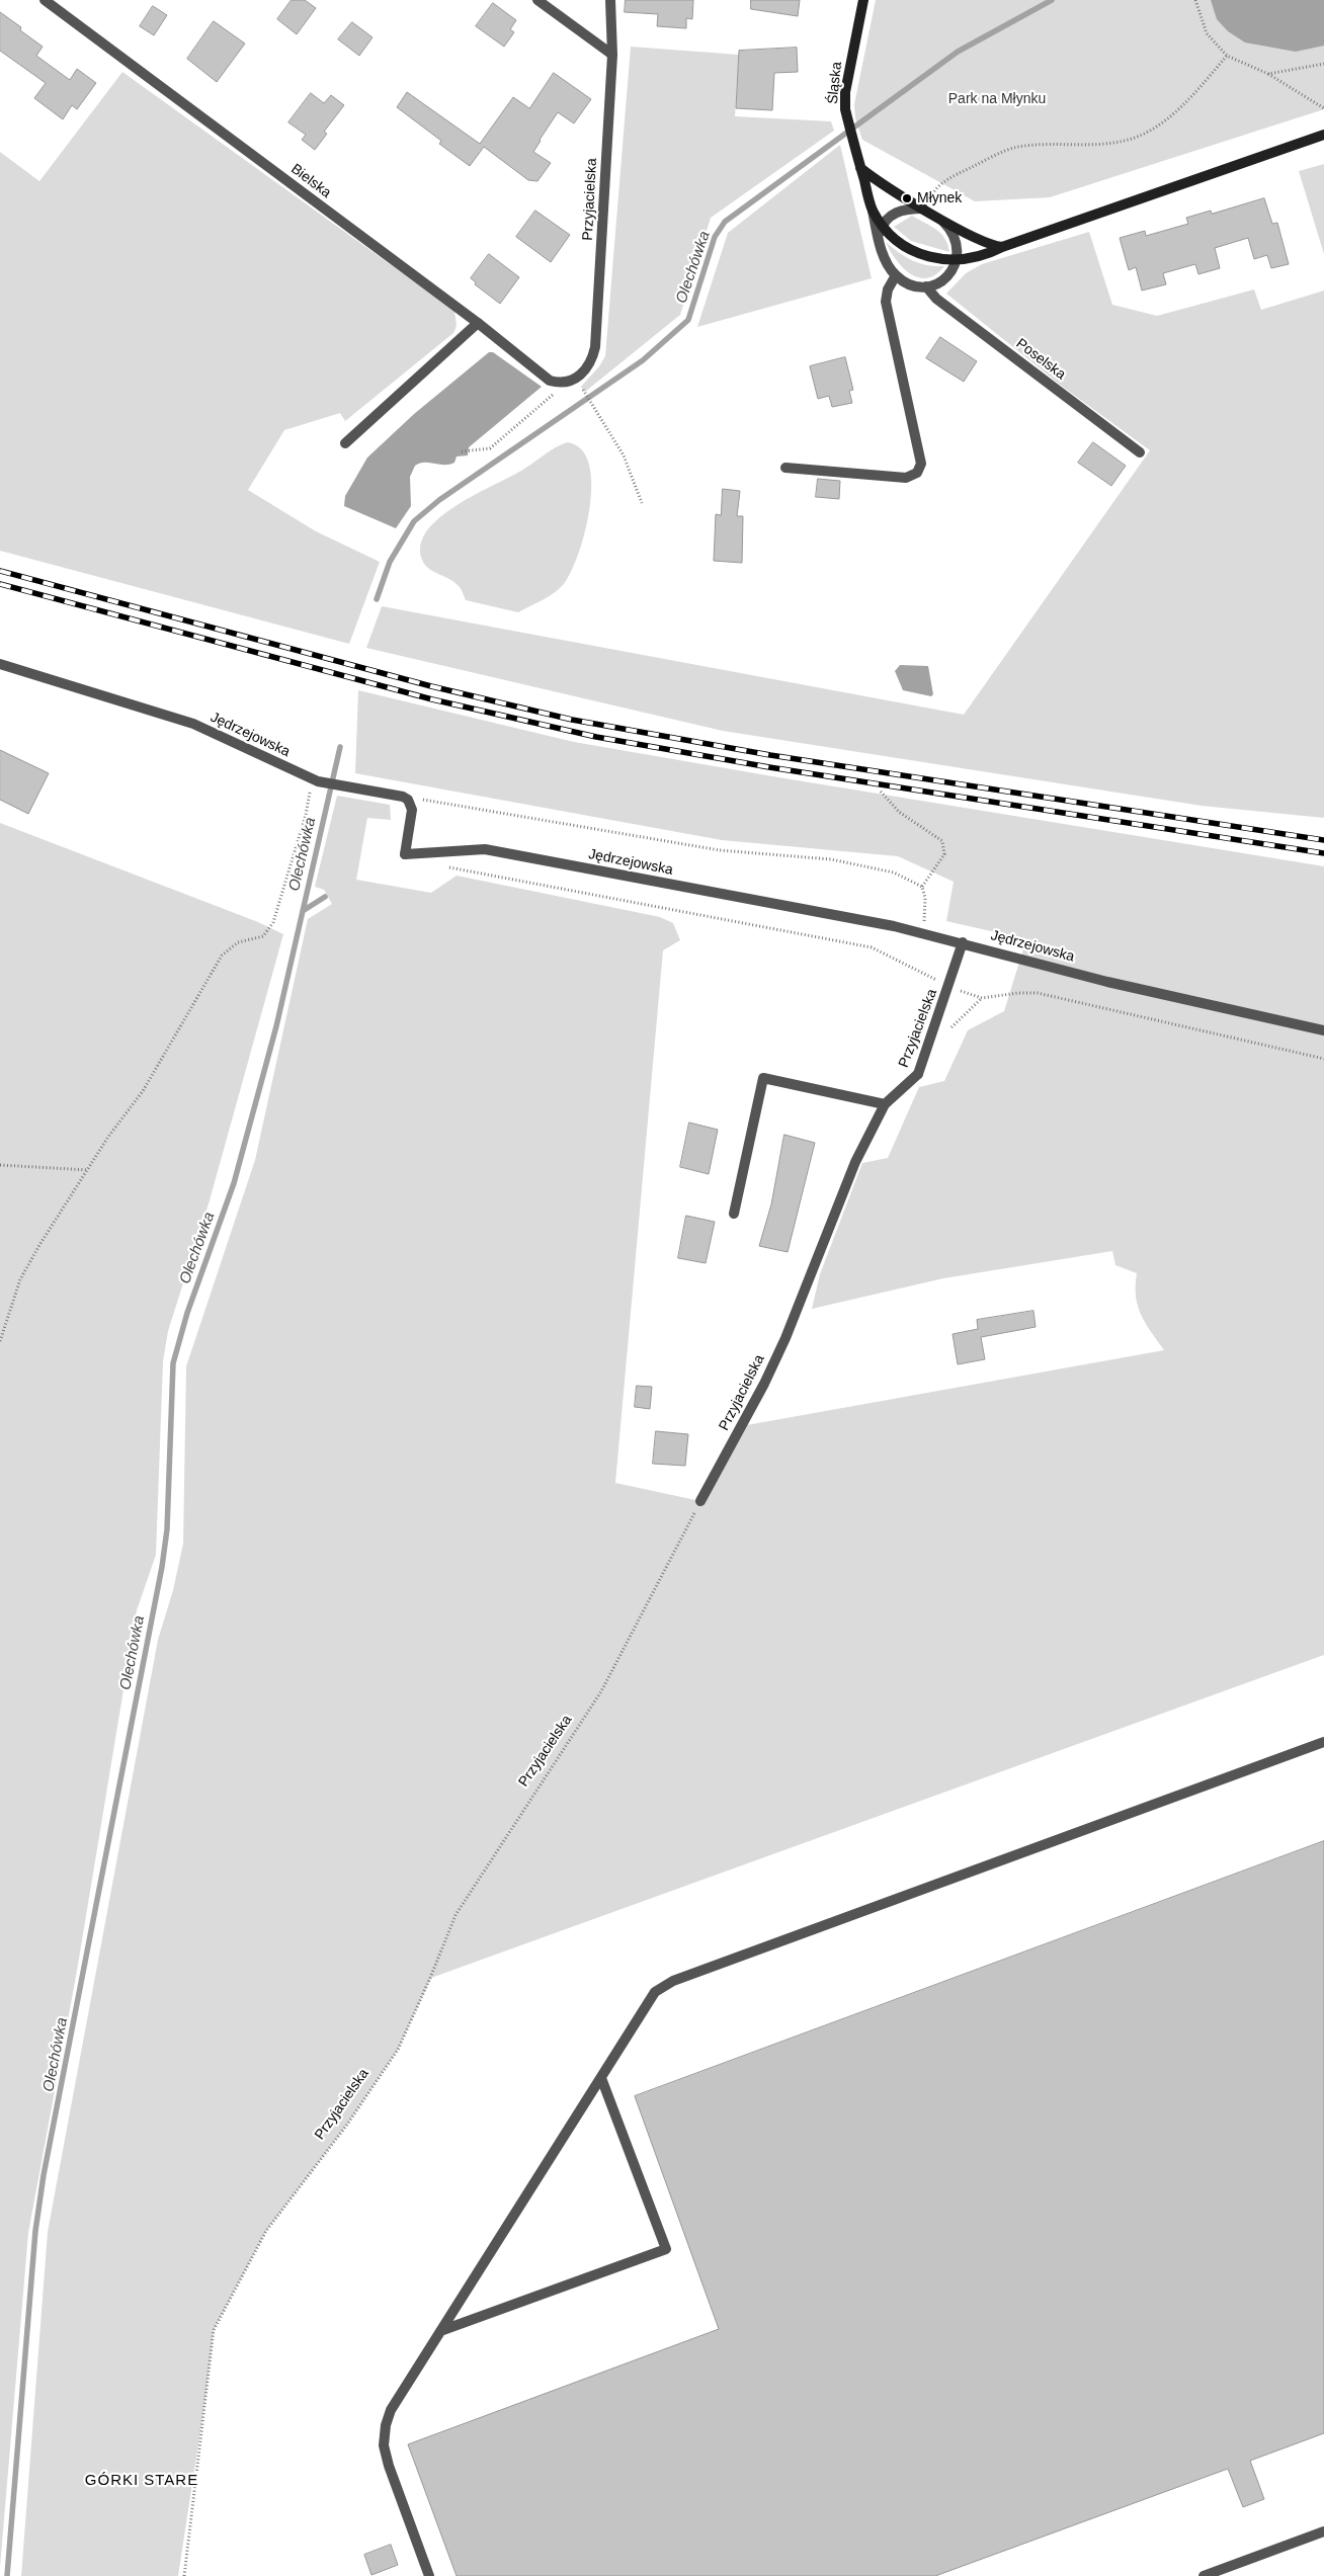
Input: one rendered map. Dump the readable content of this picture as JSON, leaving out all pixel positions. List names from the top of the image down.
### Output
{
  "streets": {
    "street": [
      "Śląska",
      "Bielska",
      "Przyjacielska",
      "Poselska",
      "Jędrzejowska"
    ]
  },
  "crossings": [
    ["Przyjacielska", "Jędrzejowska"]
  ],
  "districts": ["GÓRKI STARE"],
  "water": ["Olechówka"],
  "parks": ["Park na Młynku"],
  "places": ["Młynek"]
}
